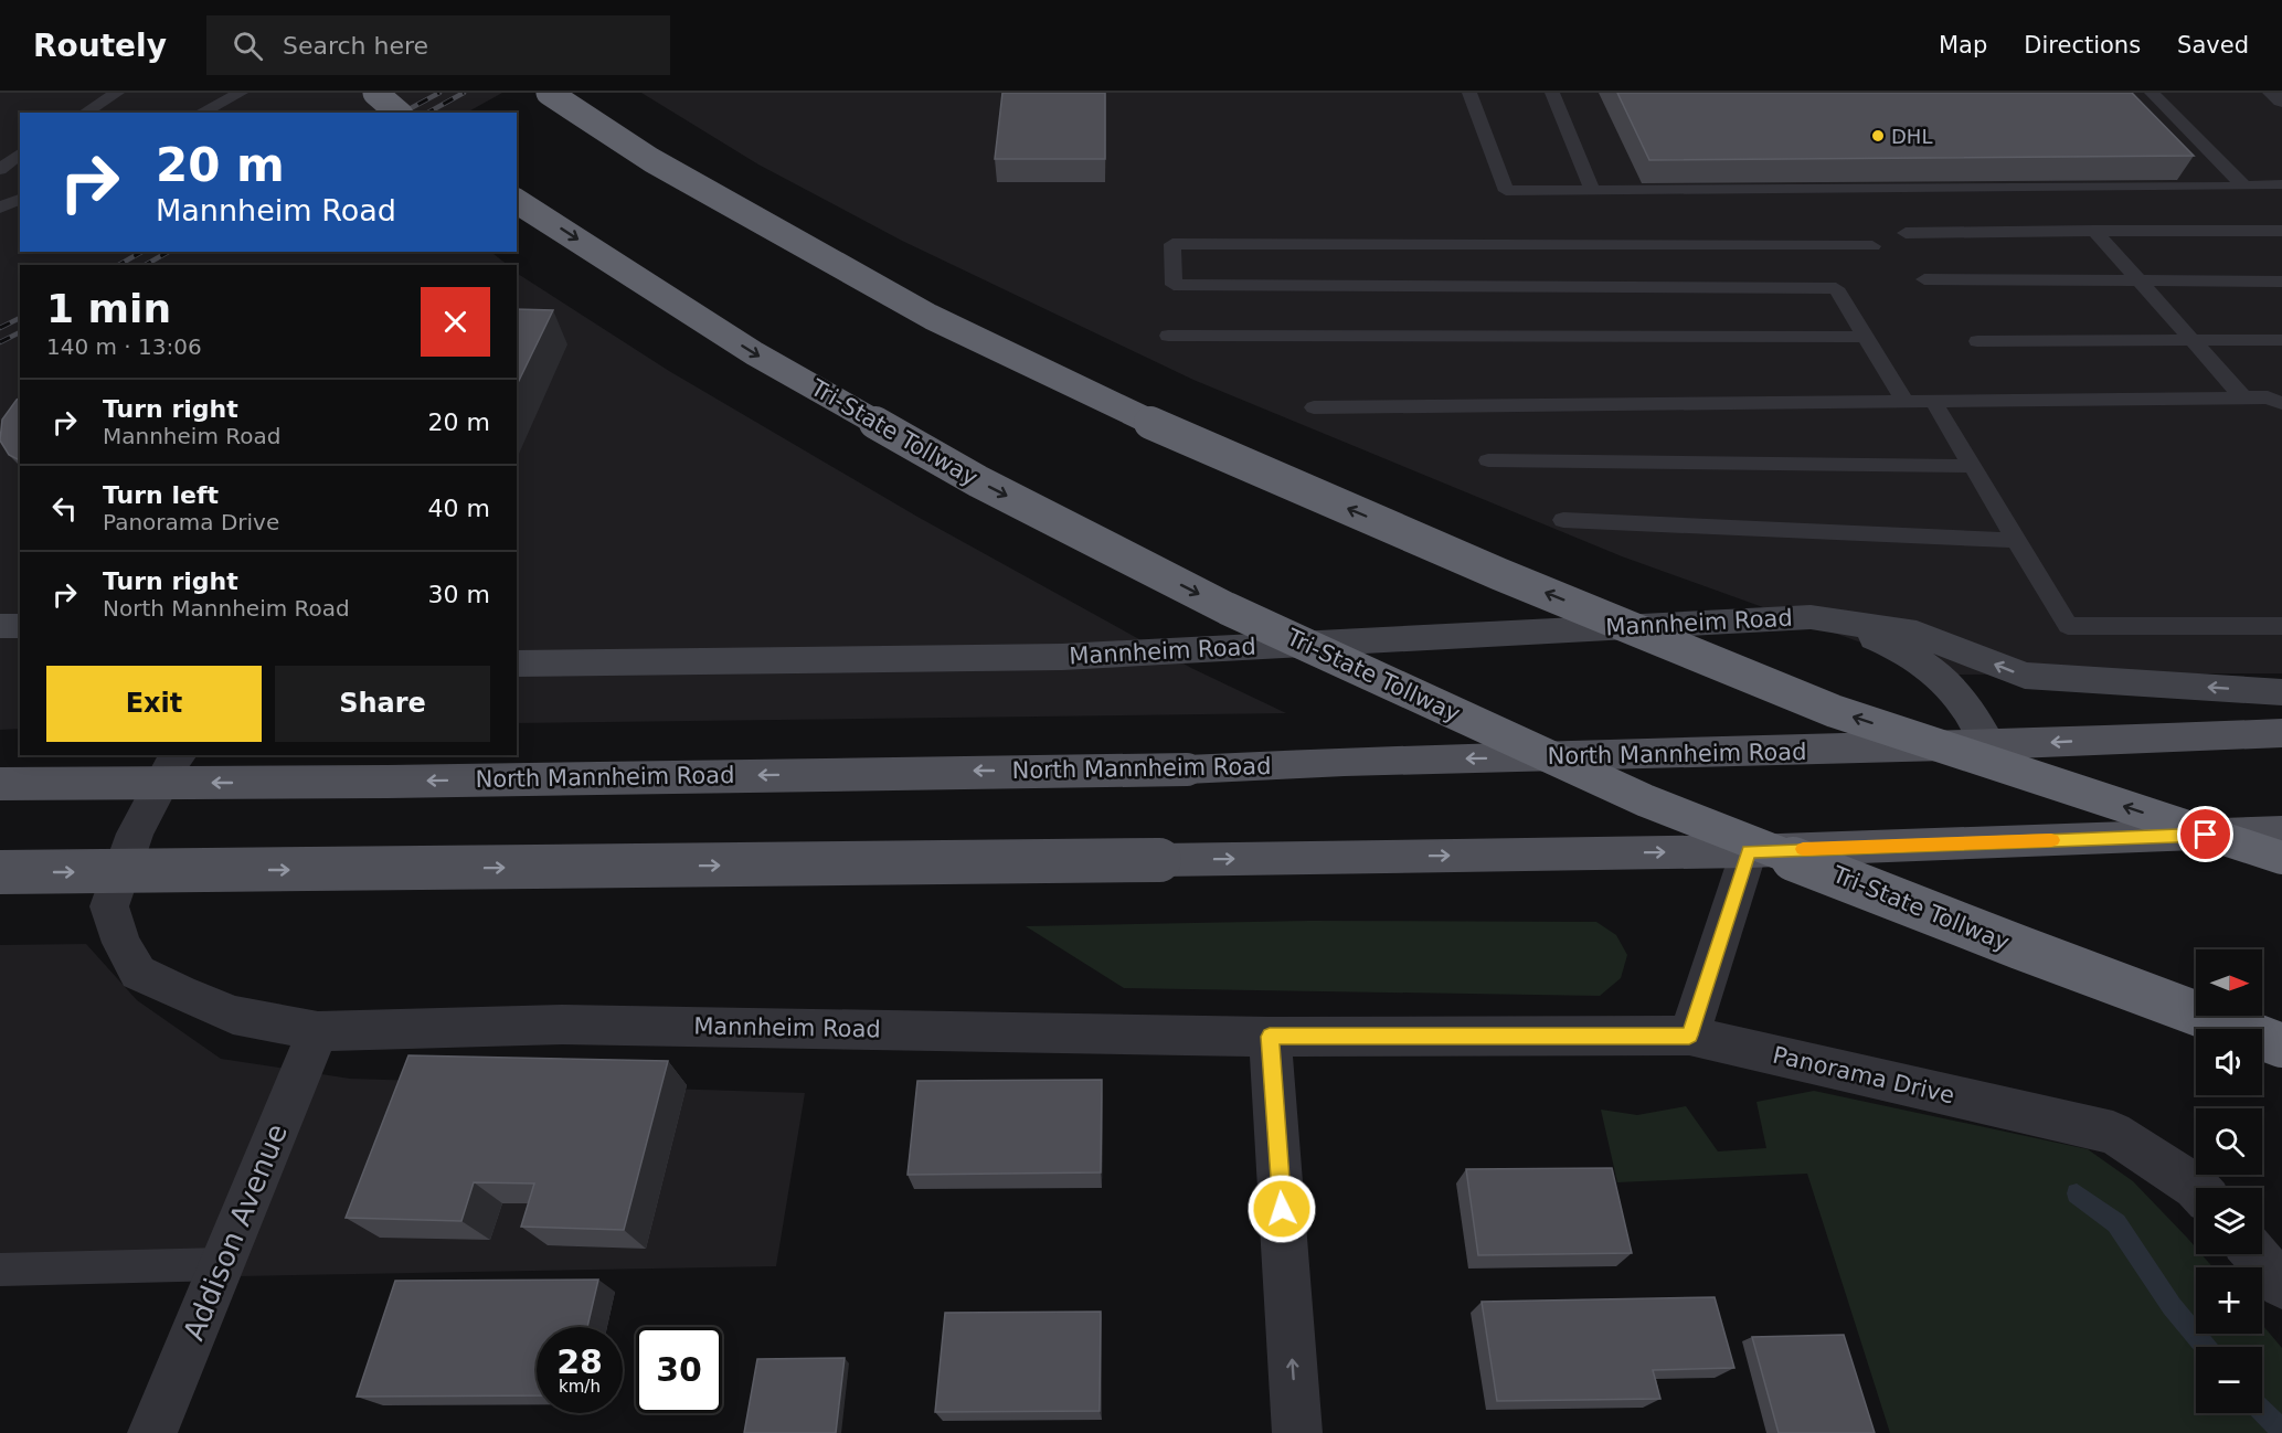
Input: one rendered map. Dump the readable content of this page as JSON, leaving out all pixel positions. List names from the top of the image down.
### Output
{
  "streets": {
    "highway": ["Tri-State Tollway"],
    "main road": ["North Mannheim Road"],
    "street": ["Mannheim Road", "Panorama Drive", "Addison Avenue"]
  },
  "crossings": [
    ["Mannheim Road", "North Mannheim Road"],
    ["Mannheim Road", "Panorama Drive"],
    ["Mannheim Road", "Addison Avenue"]
  ],
  "places": ["DHL"],
  "north": "right",
  "page": {
    "header": "Routely",
    "search": "Search here",
    "nav": ["Map", "Directions", "Saved"],
    "turn": ["20 m", "Mannheim Road"],
    "heading": ["1 min", "140 m · 13:06"],
    "list": [
      {
        "name": "Turn right",
        "note": "Mannheim Road",
        "value": "20 m"
      },
      {
        "name": "Turn left",
        "note": "Panorama Drive",
        "value": "40 m"
      },
      {
        "name": "Turn right",
        "note": "North Mannheim Road",
        "value": "30 m"
      }
    ],
    "buttons": ["Exit", "Share"],
    "map_buttons": ["+", "−"],
    "speed": "28 km/h",
    "limit": "30"
  }
}
